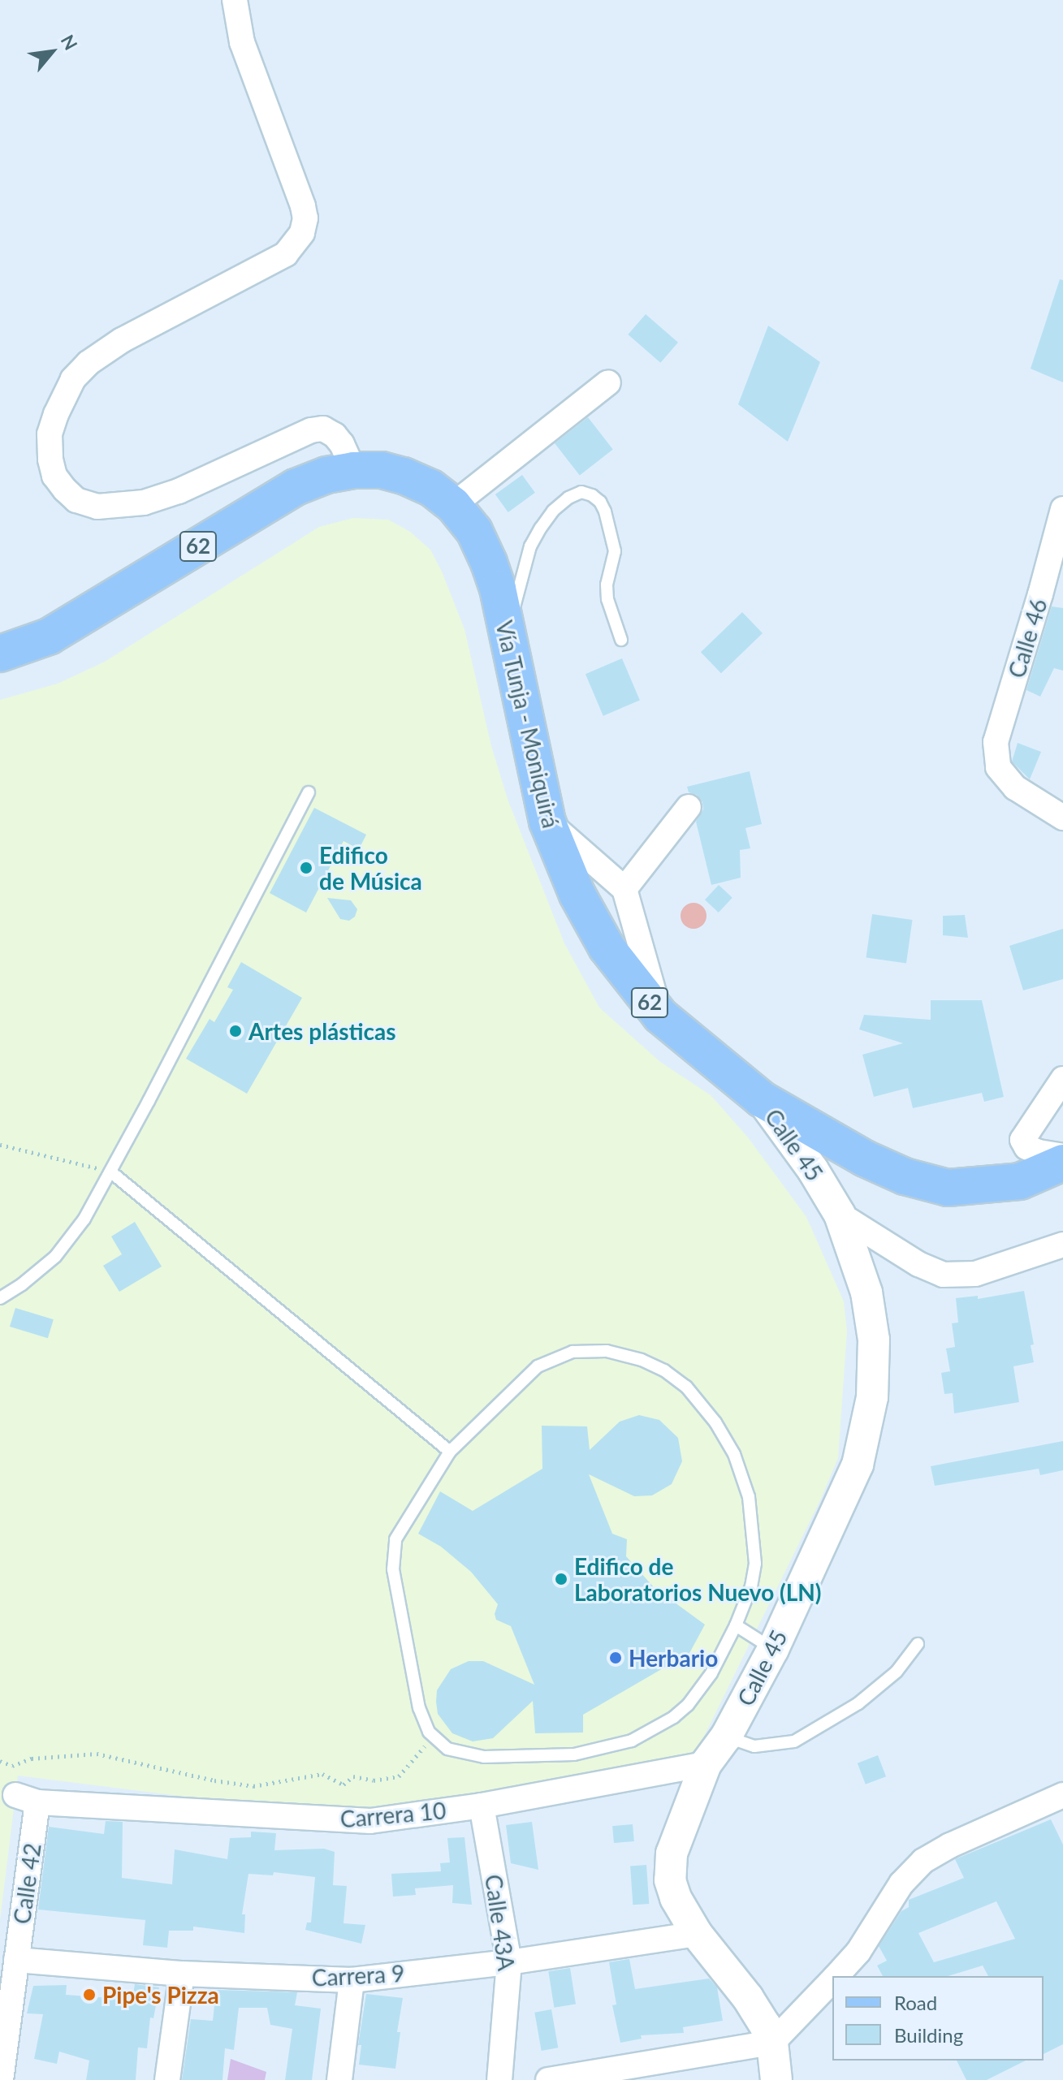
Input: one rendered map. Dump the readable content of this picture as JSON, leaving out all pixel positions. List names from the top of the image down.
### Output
{
  "streets": {
    "main road": ["62", "Vía Tunja - Moniquirá"],
    "street": [
      "Calle 46",
      "Calle 45",
      "Carrera 10",
      "Calle 42",
      "Calle 43A",
      "Carrera 9"
    ]
  },
  "crossings": [
    ["Vía Tunja - Moniquirá", "Calle 45"],
    ["Calle 45", "Carrera 10"],
    ["Calle 45", "Carrera 9"],
    ["Carrera 10", "Calle 42"],
    ["Carrera 10", "Calle 43A"],
    ["Calle 42", "Carrera 9"],
    ["Calle 43A", "Carrera 9"]
  ],
  "places": [
    "Edifico de Música",
    "Artes plásticas",
    "Edifico de Laboratorios Nuevo (LN)",
    "Herbario",
    "Pipe's Pizza"
  ],
  "legend": ["Road", "Building"],
  "north": "top right"
}
